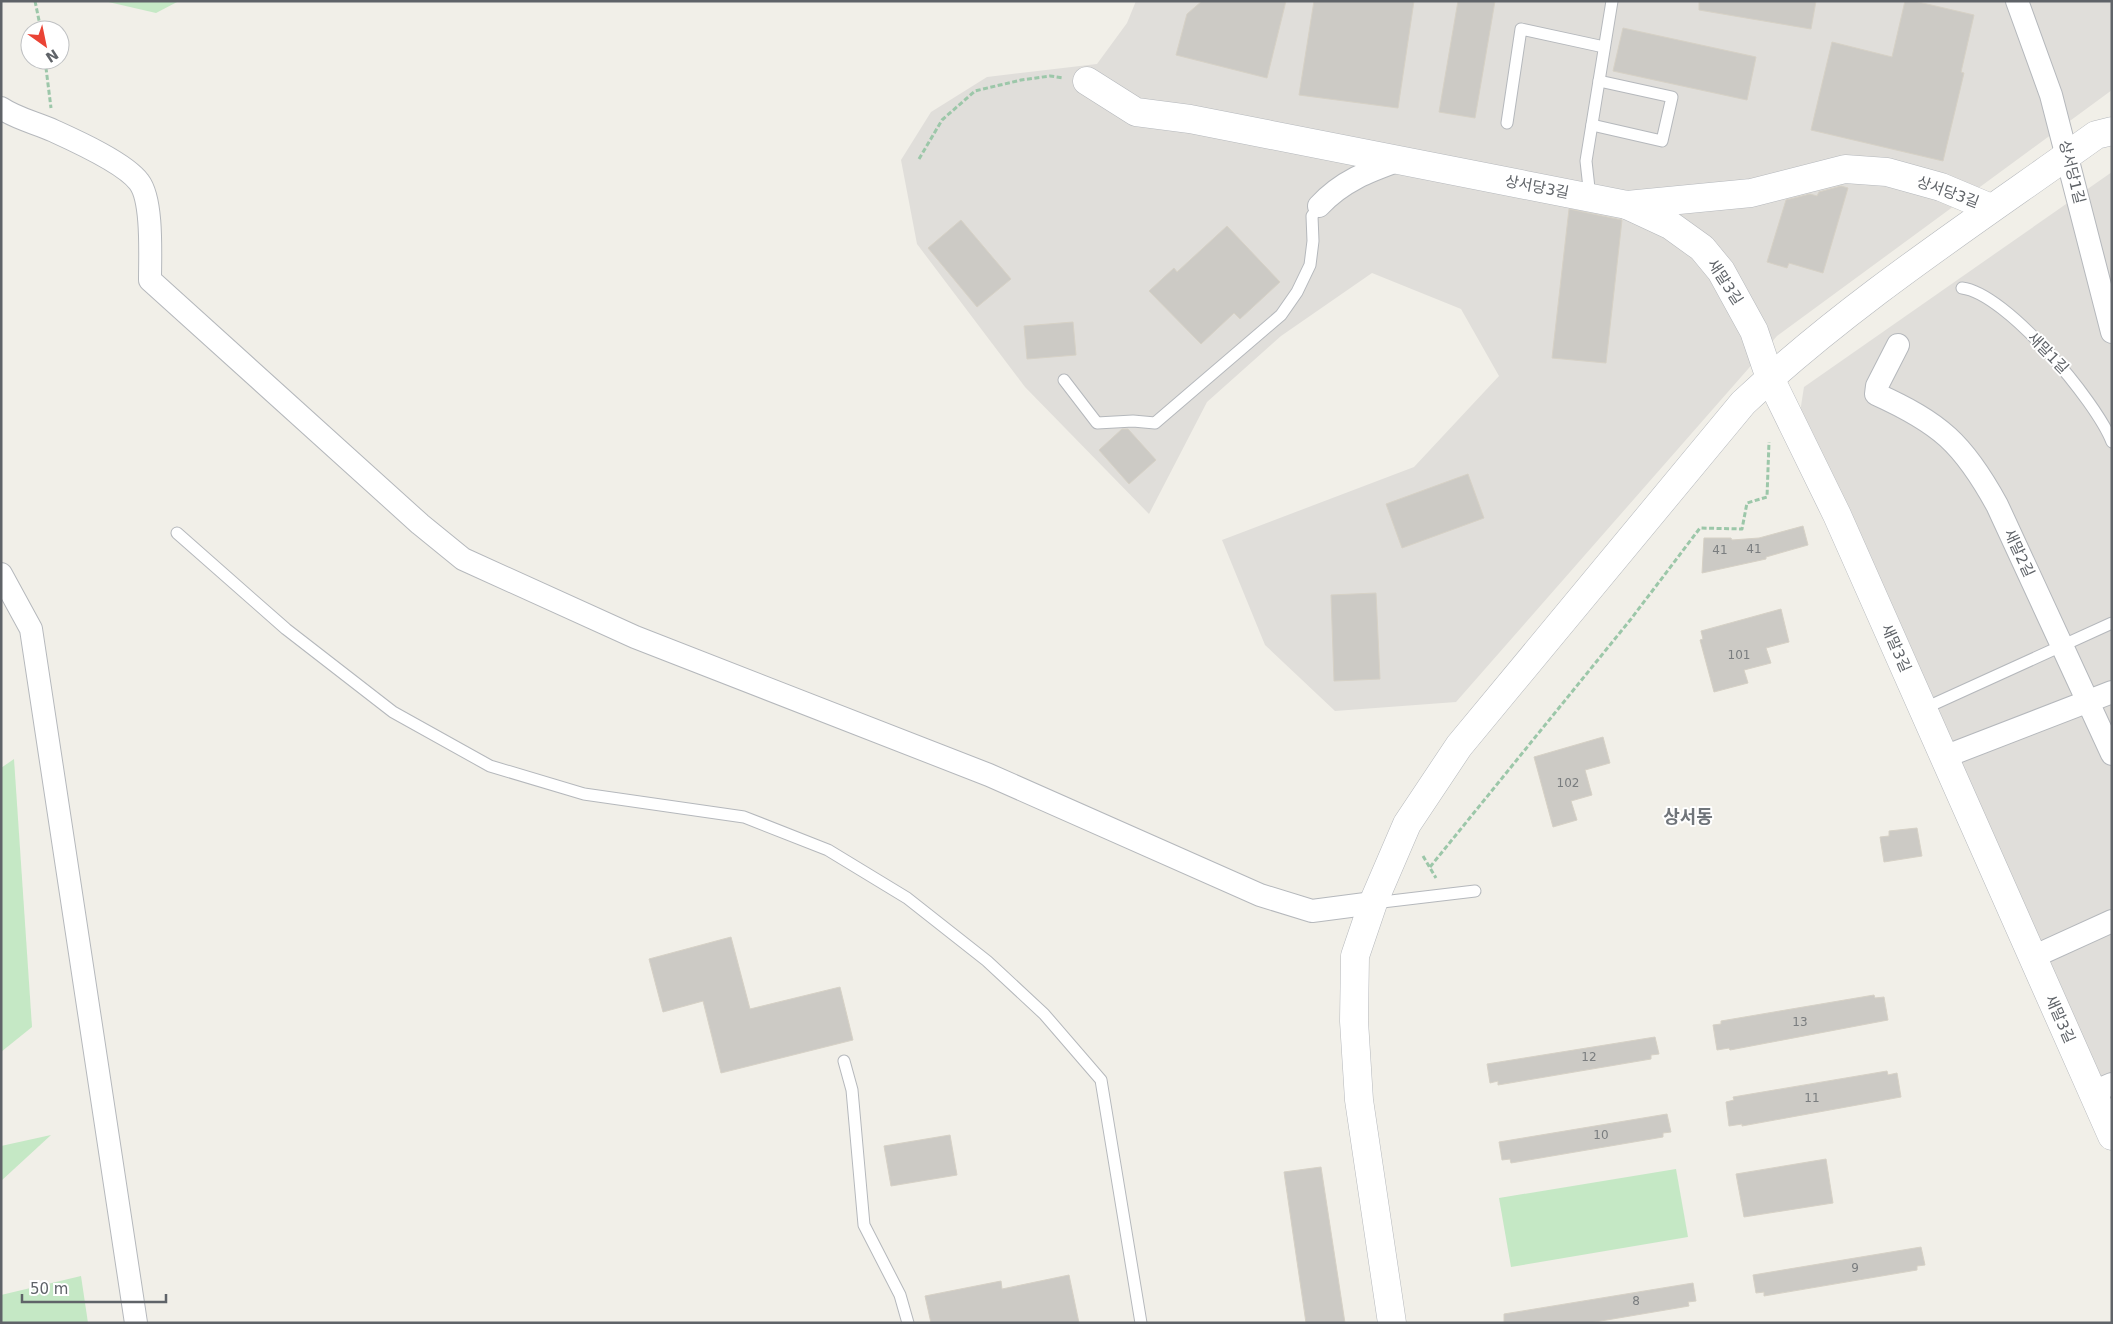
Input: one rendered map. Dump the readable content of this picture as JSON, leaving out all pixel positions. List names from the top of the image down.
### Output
{
  "streets": {
    "street": [
      "상서당1길",
      "상서당3길",
      "새말3길",
      "새말2길"
    ],
    "lane": ["새말1길"]
  },
  "crossings": [
    ["상서당3길", "새말3길"]
  ],
  "districts": ["상서동"],
  "house_numbers": [
    "41",
    "41",
    "101",
    "102",
    "13",
    "12",
    "11",
    "10",
    "9",
    "8"
  ],
  "scale_bar": "50 m",
  "north": "bottom right"
}
